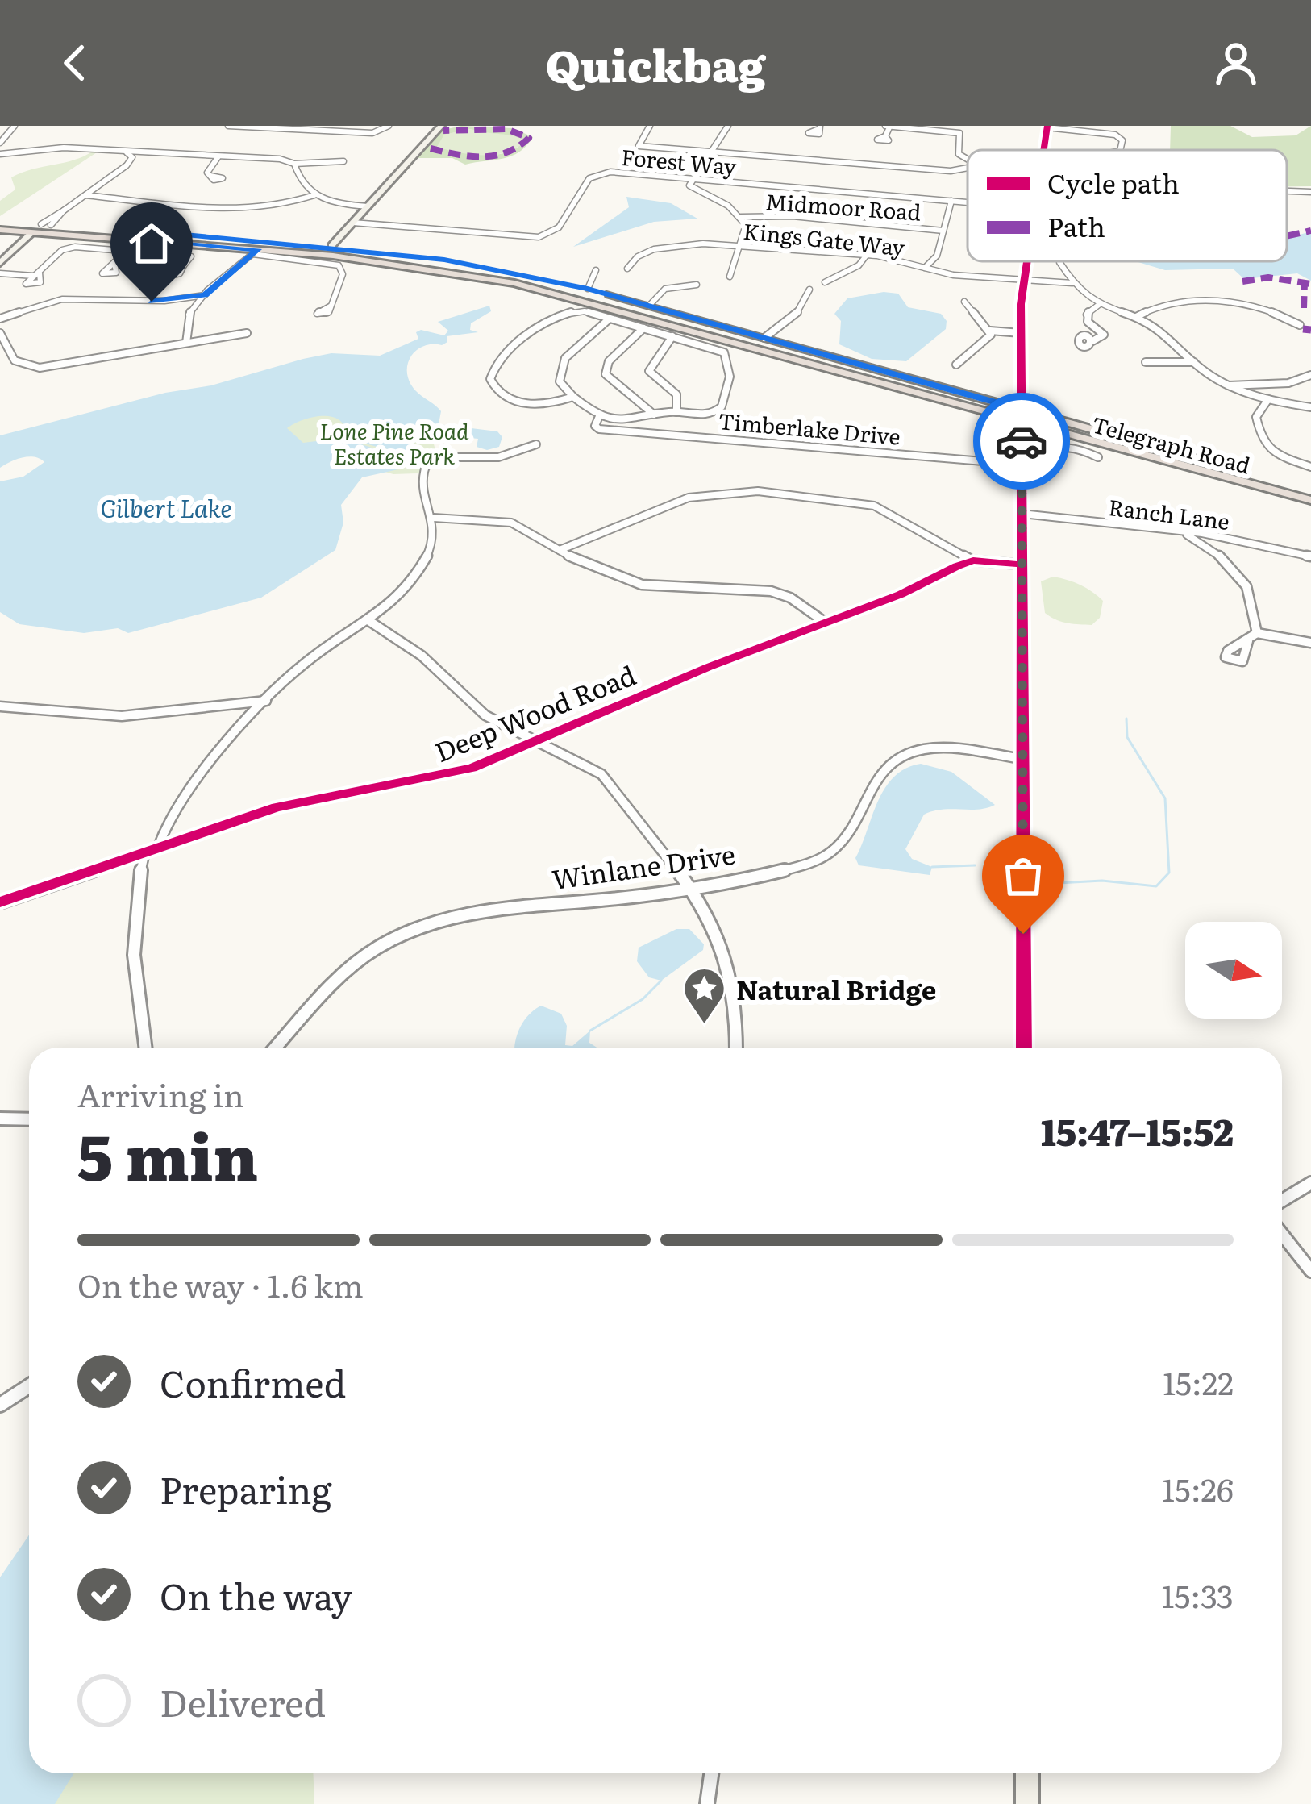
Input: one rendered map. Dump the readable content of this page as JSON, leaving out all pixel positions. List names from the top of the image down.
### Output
{
  "streets": {
    "highway": ["Telegraph Road"],
    "street": [
      "Forest Way",
      "Midmoor Road",
      "Kings Gate Way",
      "Timberlake Drive",
      "Ranch Lane",
      "Deep Wood Road",
      "Winlane Drive"
    ]
  },
  "water": ["Gilbert Lake"],
  "parks": ["Lone Pine Road Estates Park"],
  "places": {
    "place": ["Natural Bridge"]
  },
  "legend": ["Cycle path", "Path"],
  "north": "right",
  "page": {
    "header": "Quickbag",
    "heading": ["5 min", "Arriving in", "15:47–15:52"],
    "bar": "On the way · 1.6 km",
    "list": [
      ["Confirmed", "15:22"],
      ["Preparing", "15:26"],
      ["On the way", "15:33"],
      "Delivered"
    ]
  }
}
